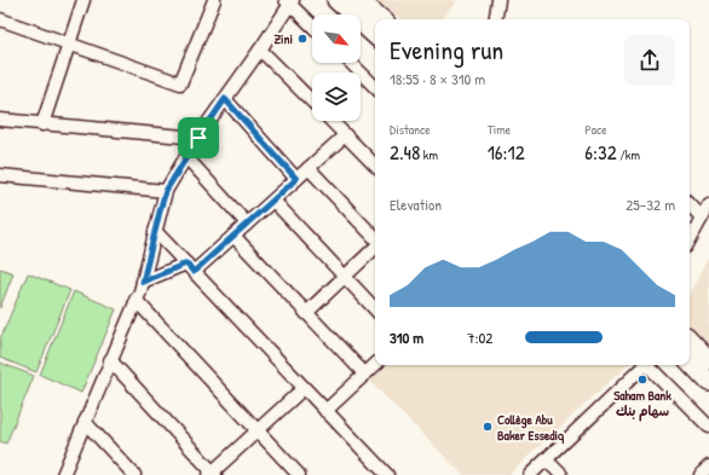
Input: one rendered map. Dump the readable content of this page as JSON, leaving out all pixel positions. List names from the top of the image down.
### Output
{
  "places": ["Zini", "Saham Bank سهام بنك", "Collège Abu Baker Essediq"],
  "north": "bottom right",
  "page": {
    "heading": ["Evening run", "18:55 · 8 × 310 m"],
    "stats": [
      ["Distance", "2.48 km"],
      ["Time", "16:12"],
      ["Pace", "6:32 /km"]
    ],
    "chart": ["Elevation", "25–32 m"],
    "list": [
      {
        "name": "310 m",
        "note": "7:02"
      }
    ]
  }
}
